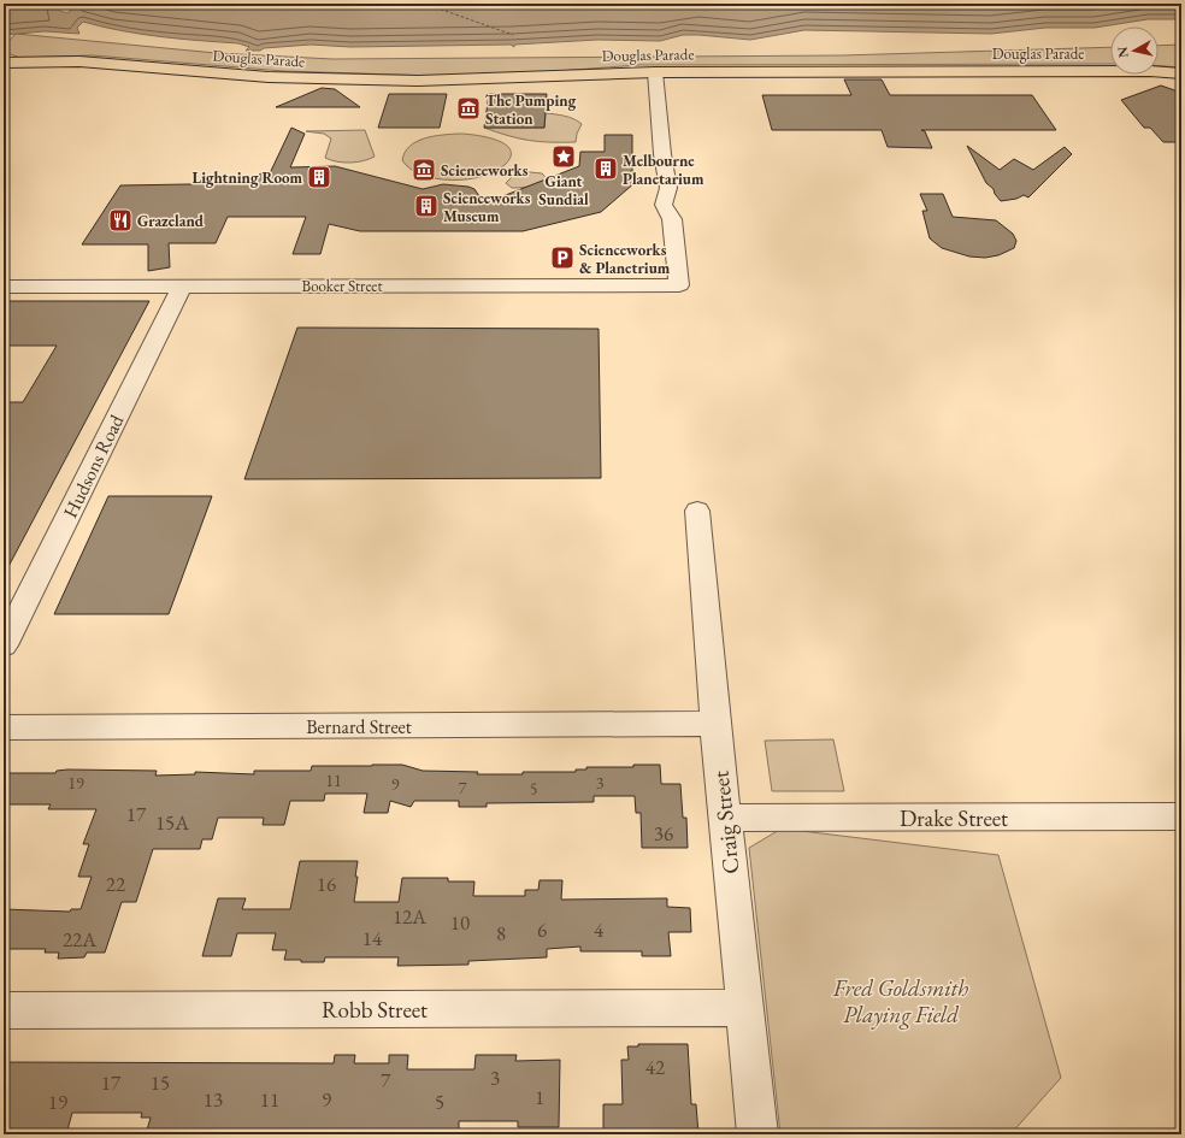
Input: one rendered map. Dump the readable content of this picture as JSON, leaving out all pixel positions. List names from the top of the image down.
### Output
{
  "streets": {
    "main road": ["Douglas Parade"],
    "street": [
      "Booker Street",
      "Hudsons Road",
      "Bernard Street",
      "Drake Street",
      "Craig Street",
      "Robb Street"
    ]
  },
  "crossings": [
    ["Douglas Parade", "Booker Street"],
    ["Booker Street", "Hudsons Road"],
    ["Bernard Street", "Craig Street"],
    ["Drake Street", "Craig Street"],
    ["Craig Street", "Robb Street"]
  ],
  "parks": ["Fred Goldsmith Playing Field"],
  "places": {
    "museum": ["The Pumping Station", "Scienceworks"],
    "place": ["Giant Sundial"],
    "building": ["Melbourne Planetarium", "Lightning Room", "Scienceworks Museum"],
    "restaurant": ["Grazeland"],
    "parking": ["Scienceworks & Planetrium"]
  },
  "house_numbers": [
    "11",
    "19",
    "3",
    "9",
    "7",
    "5",
    "17",
    "15A",
    "36",
    "22",
    "16",
    "12A",
    "10",
    "6",
    "4",
    "8",
    "14",
    "22A",
    "42",
    "3",
    "7",
    "17",
    "15",
    "1",
    "13",
    "11",
    "9",
    "19",
    "5"
  ],
  "north": "left"
}
